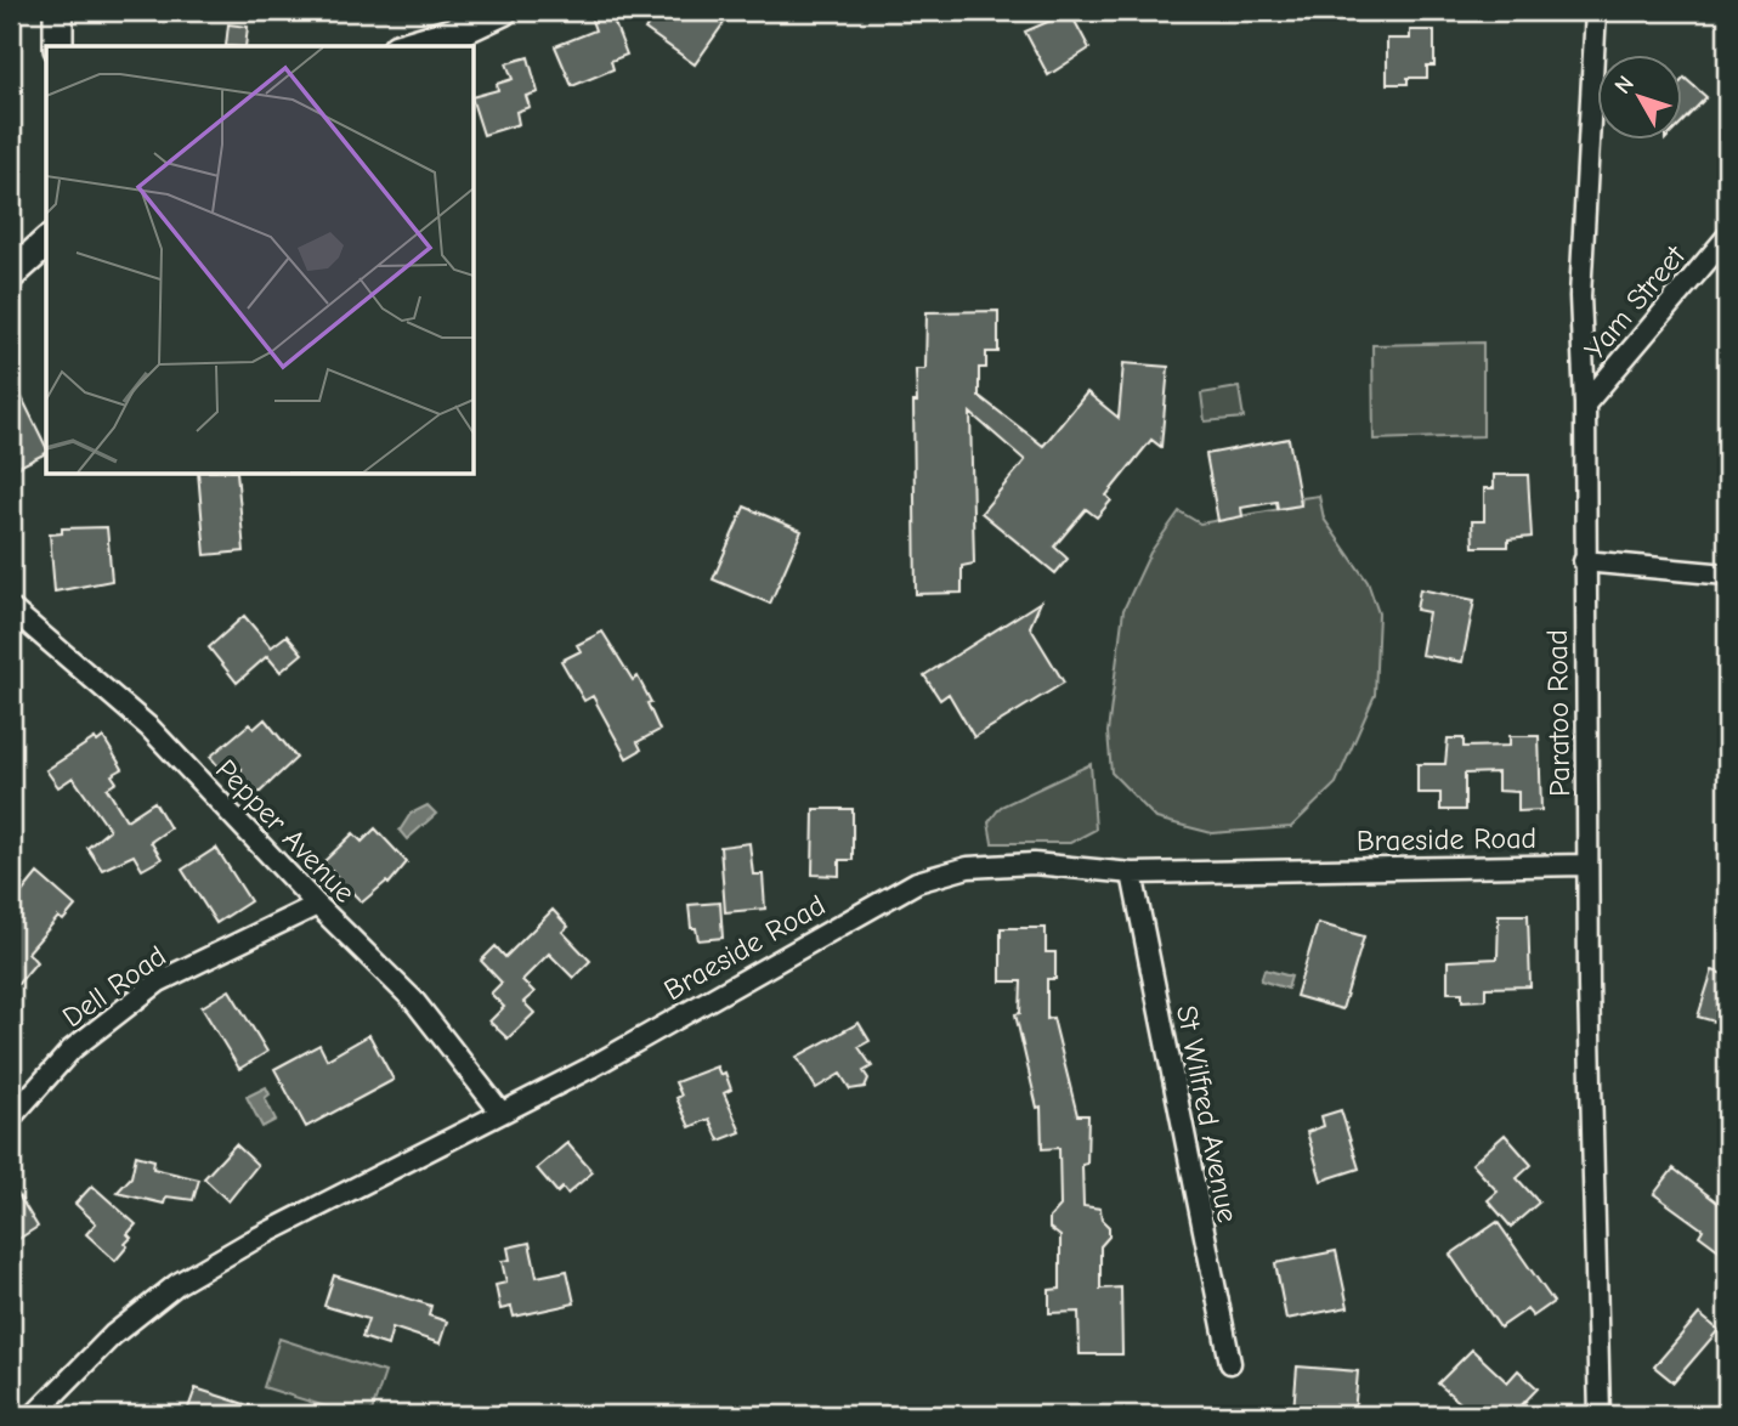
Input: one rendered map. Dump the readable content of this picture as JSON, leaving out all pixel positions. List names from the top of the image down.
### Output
{
  "streets": {
    "street": [
      "Yam Street",
      "Paratoo Road",
      "Pepper Avenue",
      "Braeside Road",
      "Dell Road",
      "St Wilfred Avenue"
    ]
  },
  "crossings": [
    ["Yam Street", "Paratoo Road"],
    ["Paratoo Road", "Braeside Road"],
    ["Pepper Avenue", "Braeside Road"],
    ["Pepper Avenue", "Dell Road"],
    ["Braeside Road", "St Wilfred Avenue"]
  ],
  "north": "top left"
}
